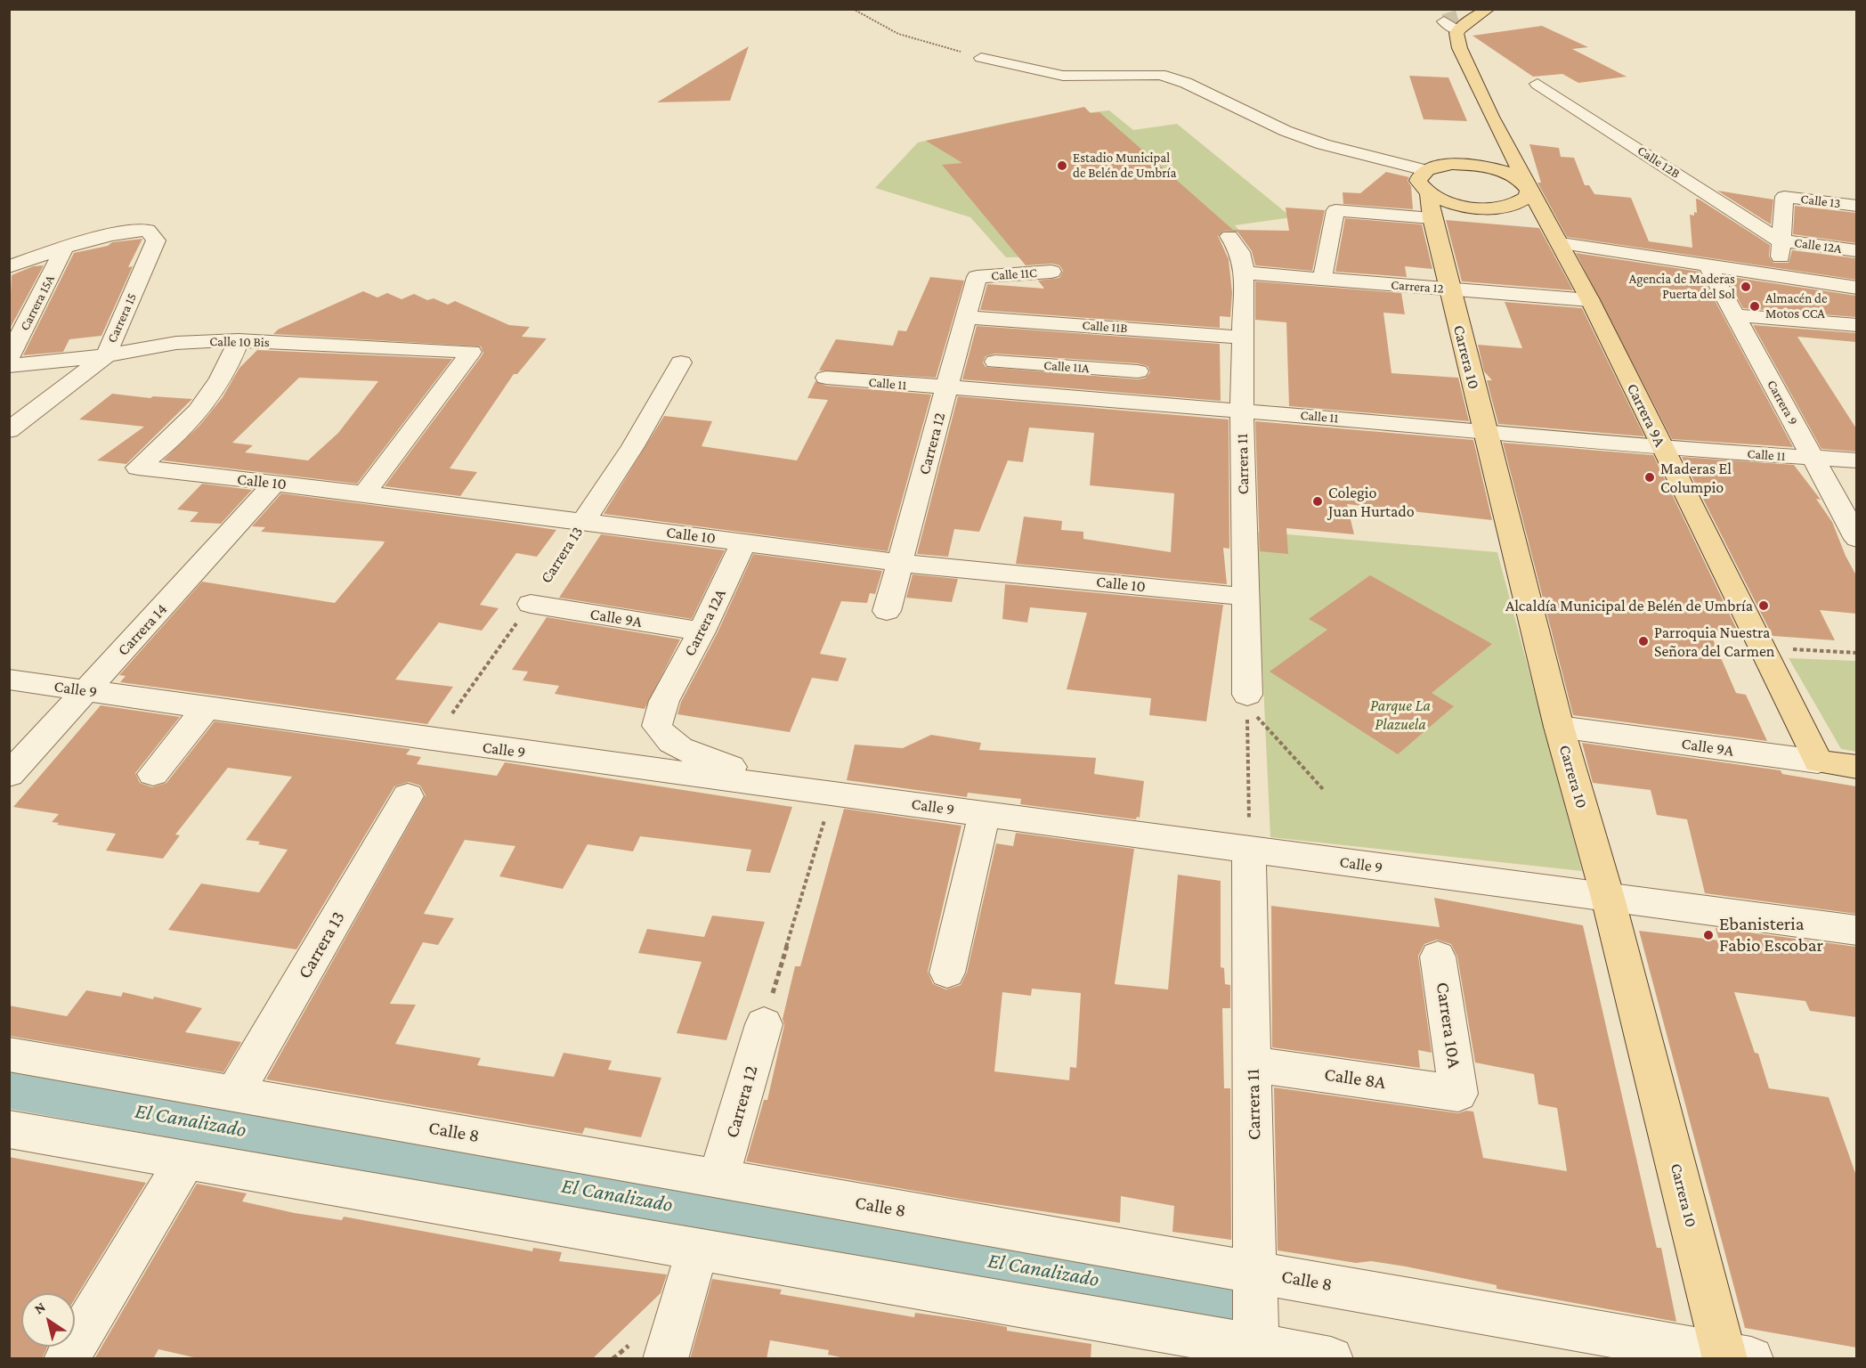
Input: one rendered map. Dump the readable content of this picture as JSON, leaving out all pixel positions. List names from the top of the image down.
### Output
{
  "streets": {
    "main road": ["Carrera 10", "Carrera 9A", "Calle 9A"],
    "street": [
      "Calle 12B",
      "Calle 13",
      "Calle 12A",
      "Calle 11C",
      "Carrera 12",
      "Carrera 15A",
      "Carrera 15",
      "Calle 11B",
      "Calle 10 Bis",
      "Calle 11A",
      "Calle 11",
      "Carrera 9",
      "Carrera 11",
      "Calle 10",
      "Carrera 13",
      "Carrera 12A",
      "Carrera 14",
      "Calle 9",
      "Carrera 10A",
      "Calle 8A",
      "Calle 8"
    ]
  },
  "crossings": [
    ["Calle 12B", "Calle 13"],
    ["Calle 12B", "Calle 12A"],
    ["Calle 13", "Calle 12A"],
    ["Calle 11C", "Carrera 12"],
    ["Carrera 12", "Calle 11B"],
    ["Carrera 12", "Carrera 10"],
    ["Carrera 12", "Calle 11"],
    ["Carrera 12", "Carrera 9A"],
    ["Carrera 12", "Carrera 11"],
    ["Carrera 12", "Calle 10"],
    ["Carrera 12", "Calle 8"],
    ["Carrera 15A", "Carrera 15"],
    ["Carrera 15", "Calle 10 Bis"],
    ["Calle 11B", "Calle 11A"],
    ["Calle 11B", "Carrera 11"],
    ["Calle 10 Bis", "Calle 10"],
    ["Carrera 10", "Calle 11"],
    ["Carrera 10", "Calle 9A"],
    ["Carrera 10", "Calle 9"],
    ["Carrera 10", "Calle 8"],
    ["Calle 11", "Carrera 9"],
    ["Calle 11", "Carrera 9A"],
    ["Calle 11", "Carrera 11"],
    ["Carrera 9A", "Calle 9A"],
    ["Carrera 11", "Calle 10"],
    ["Carrera 11", "Calle 9"],
    ["Carrera 11", "Calle 8A"],
    ["Carrera 11", "Calle 8"],
    ["Calle 10", "Carrera 13"],
    ["Calle 10", "Carrera 12A"],
    ["Calle 10", "Carrera 14"],
    ["Carrera 13", "Calle 9A"],
    ["Carrera 13", "Calle 9"],
    ["Carrera 13", "Calle 8"],
    ["Calle 9A", "Carrera 12A"],
    ["Carrera 12A", "Calle 9"],
    ["Carrera 14", "Calle 9"],
    ["Carrera 10A", "Calle 8A"]
  ],
  "water": ["El Canalizado"],
  "parks": ["Parque La Plazuela"],
  "places": [
    "Estadio Municipal de Belén de Umbría",
    "Agencia de Maderas Puerta del Sol",
    "Almacén de Motos CCA",
    "Maderas El Columpio",
    "Colegio Juan Hurtado",
    "Alcaldía Municipal de Belén de Umbría",
    "Parroquia Nuestra Señora del Carmen",
    "Ebanisteria Fabio Escobar"
  ],
  "north": "top left"
}
